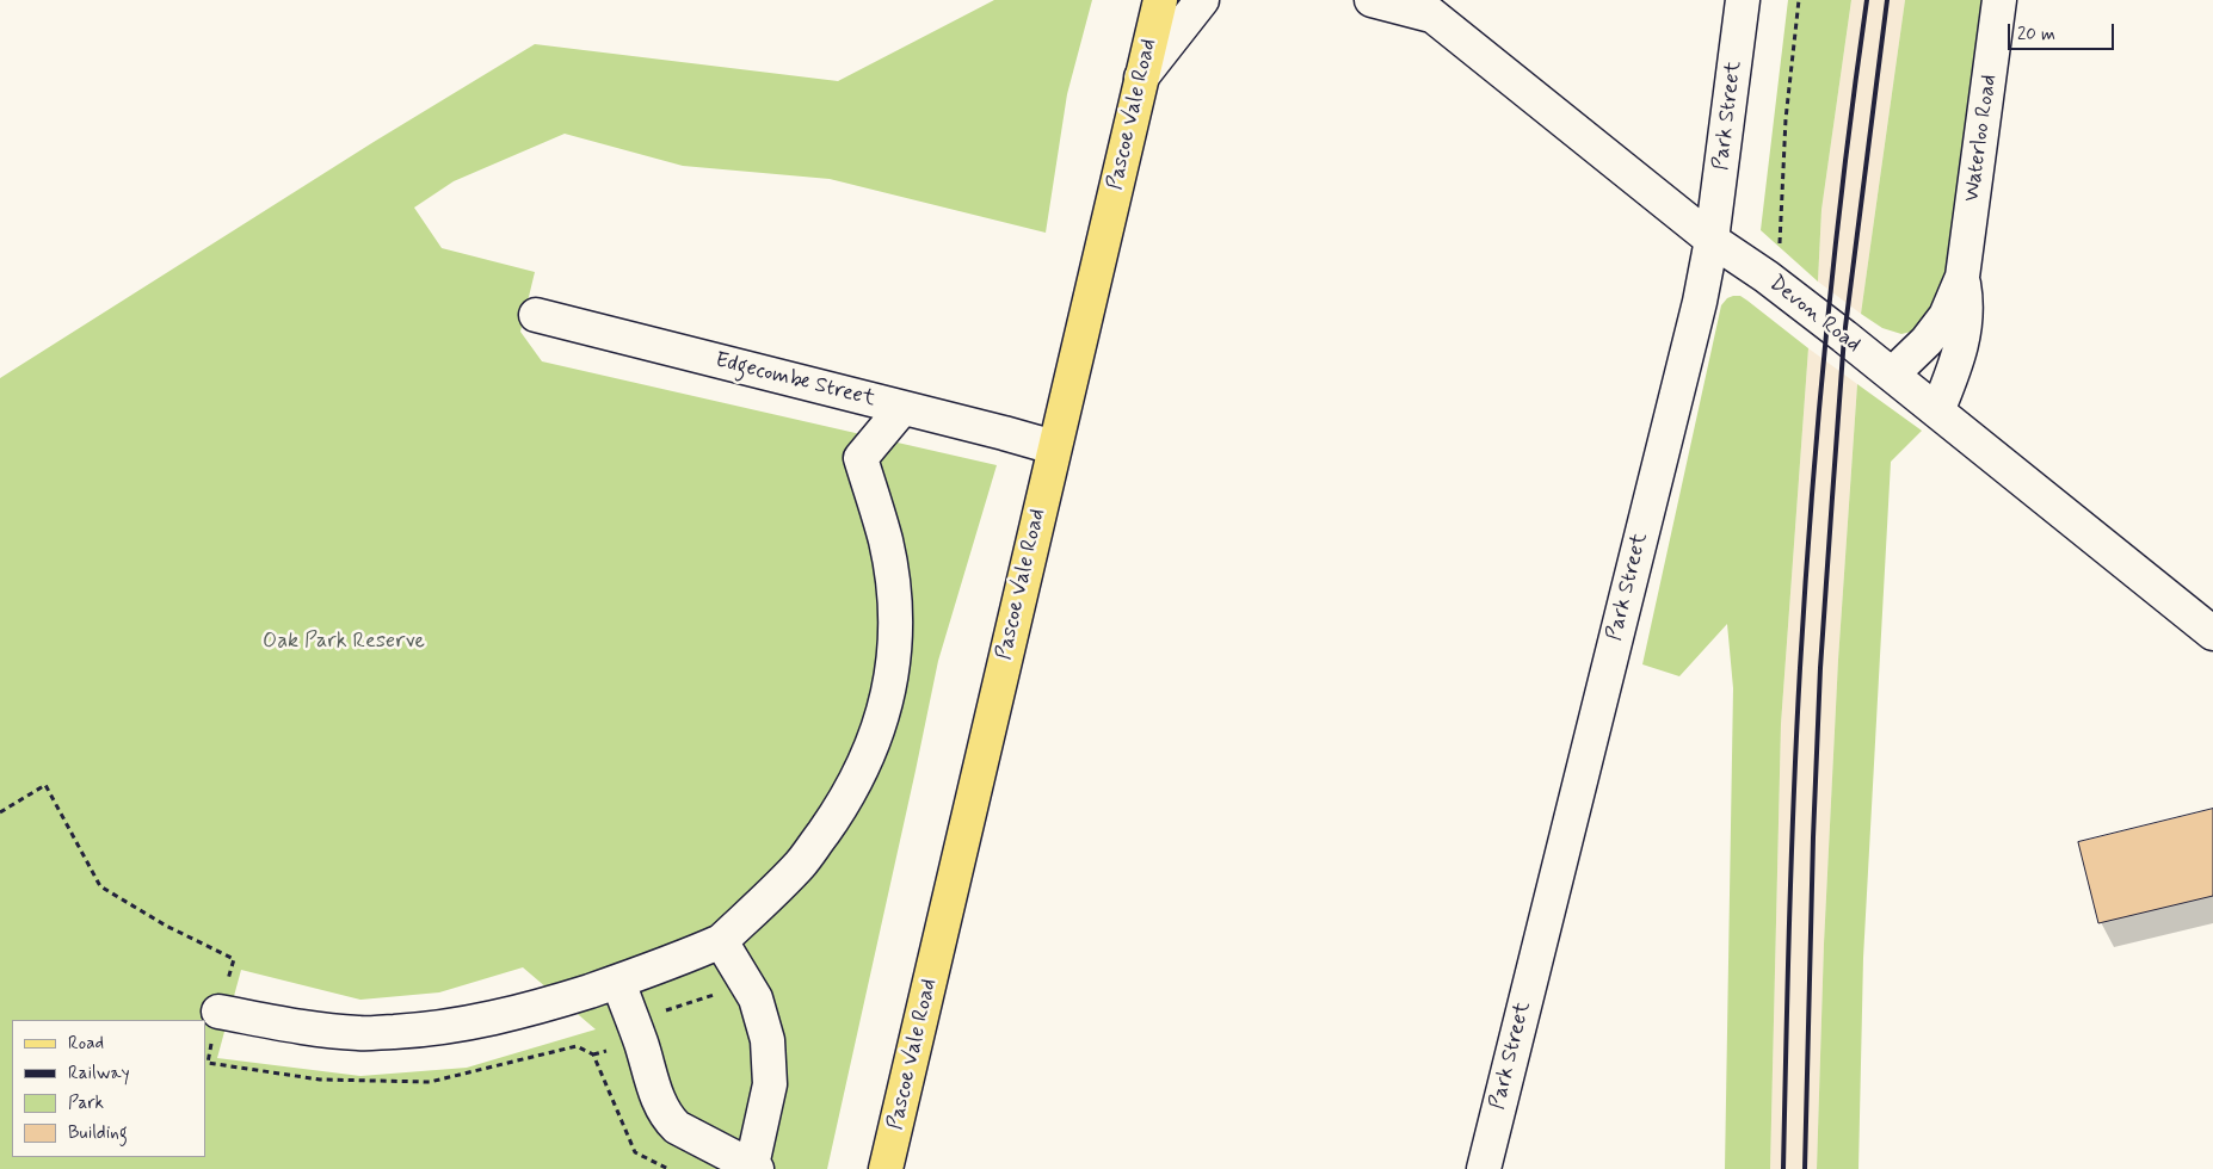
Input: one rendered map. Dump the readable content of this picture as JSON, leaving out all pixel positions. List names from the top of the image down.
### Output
{
  "streets": {
    "main road": ["Pascoe Vale Road"],
    "street": [
      "Park Street",
      "Waterloo Road",
      "Devon Road",
      "Edgecombe Street"
    ]
  },
  "crossings": [
    ["Pascoe Vale Road", "Edgecombe Street"],
    ["Park Street", "Devon Road"],
    ["Waterloo Road", "Devon Road"]
  ],
  "parks": ["Oak Park Reserve"],
  "legend": [
    "Road",
    "Railway",
    "Park",
    "Building"
  ],
  "scale_bar": "20 m"
}
